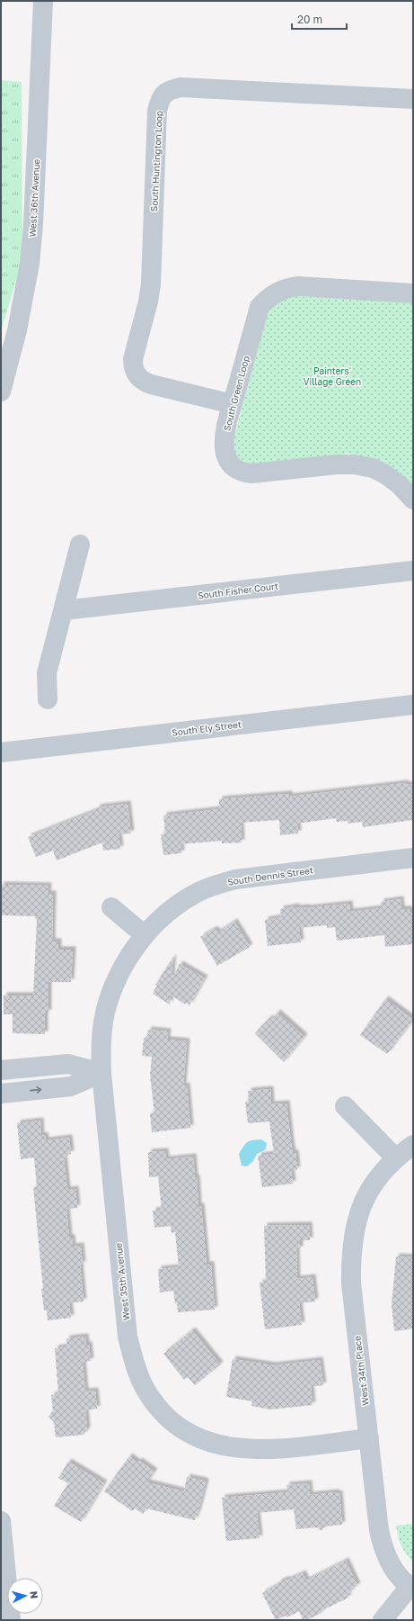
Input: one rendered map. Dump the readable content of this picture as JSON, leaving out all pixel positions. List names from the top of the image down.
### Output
{
  "streets": {
    "street": [
      "South Huntington Loop",
      "West 36th Avenue",
      "South Green Loop",
      "South Fisher Court",
      "South Ely Street",
      "South Dennis Street",
      "West 35th Avenue",
      "West 34th Place"
    ]
  },
  "crossings": [
    ["South Huntington Loop", "South Green Loop"],
    ["South Dennis Street", "West 35th Avenue"],
    ["West 35th Avenue", "West 34th Place"]
  ],
  "parks": ["Painters' Village Green"],
  "scale_bar": "20 m",
  "north": "right"
}
